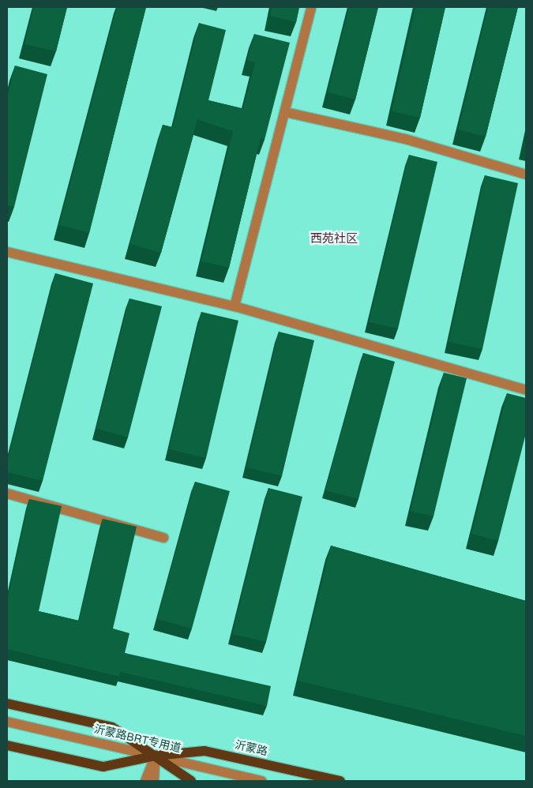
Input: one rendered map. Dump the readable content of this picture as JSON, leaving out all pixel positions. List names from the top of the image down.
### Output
{
  "streets": {
    "main road": ["沂蒙路"],
    "street": ["沂蒙路BRT专用道"]
  },
  "crossings": [
    ["沂蒙路BRT专用道", "沂蒙路"]
  ],
  "districts": ["西苑社区"]
}
